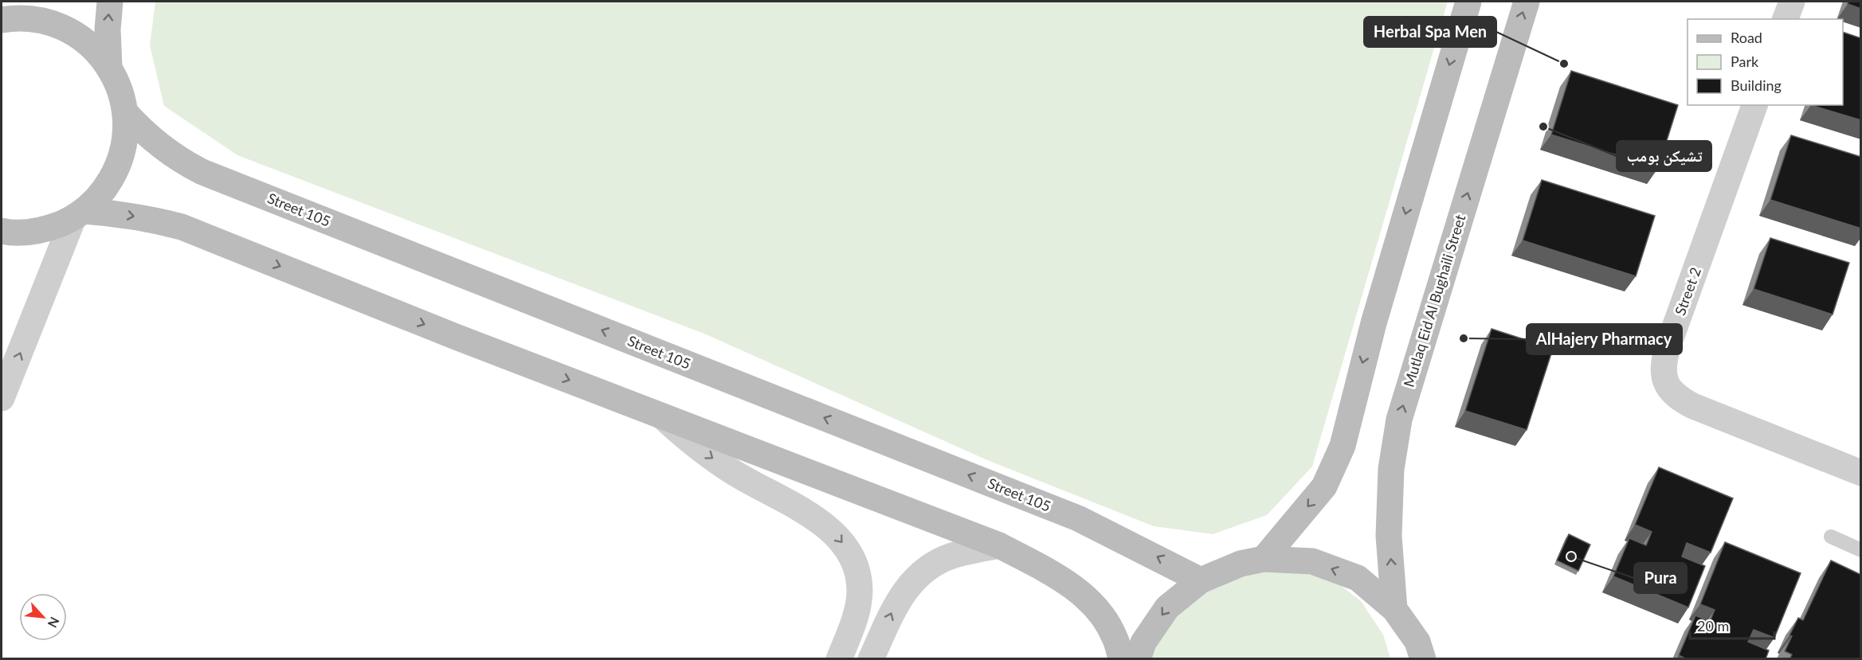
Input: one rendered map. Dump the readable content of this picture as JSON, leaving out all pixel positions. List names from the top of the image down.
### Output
{
  "streets": {
    "street": ["Street 105", "Street 2", "Mutlaq Eid Al Bughaili Street"]
  },
  "places": [
    "Herbal Spa Men",
    "تشيكن بومب",
    "AlHajery Pharmacy",
    "Pura"
  ],
  "legend": ["Road", "Park", "Building"],
  "scale_bar": "20 m",
  "north": "bottom right"
}
